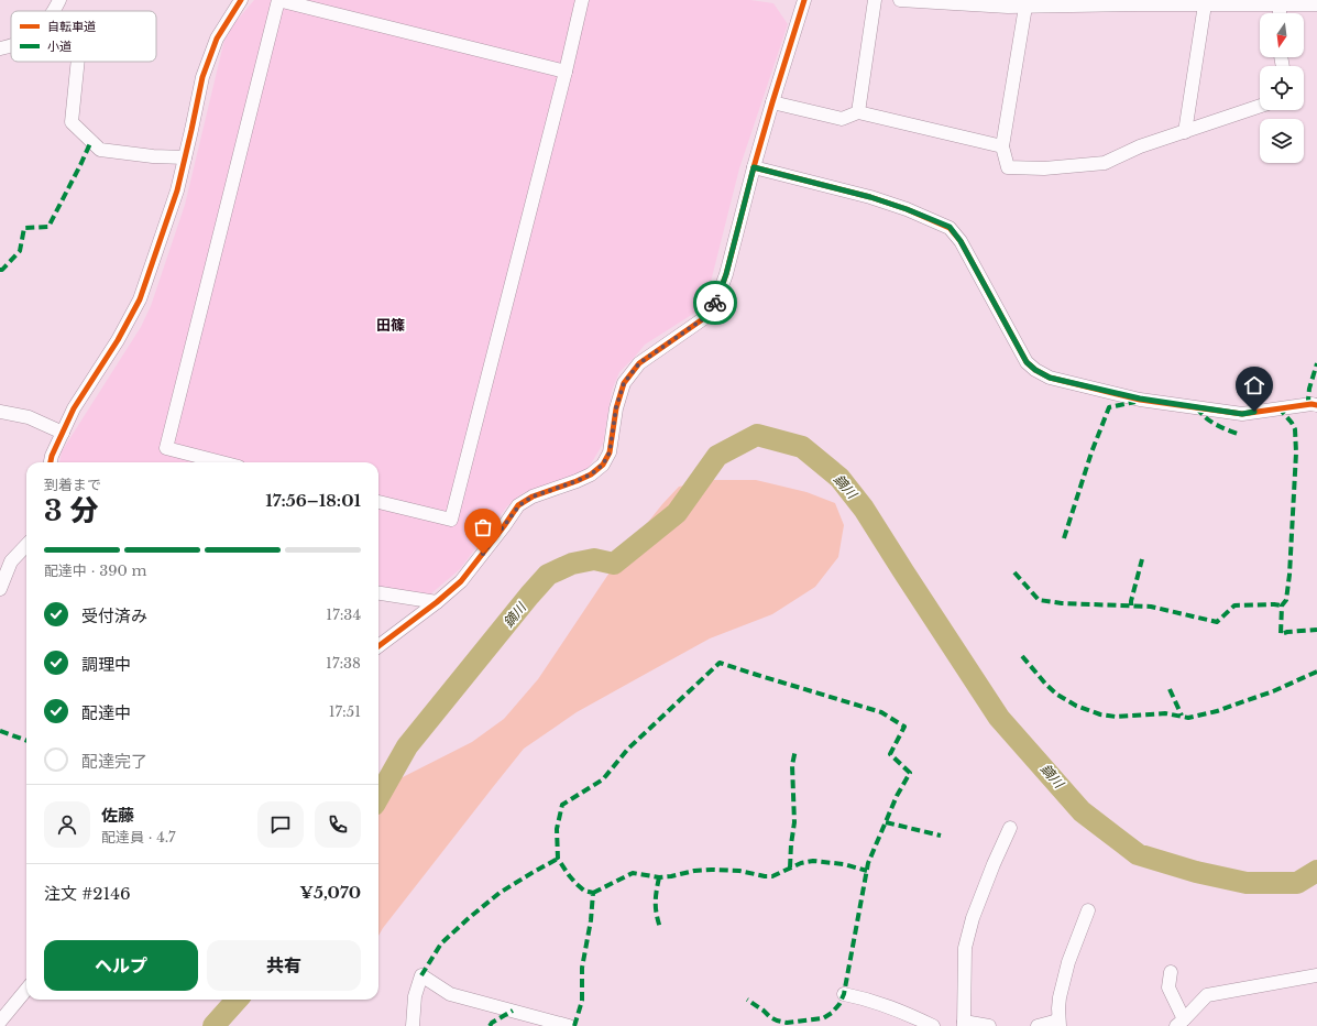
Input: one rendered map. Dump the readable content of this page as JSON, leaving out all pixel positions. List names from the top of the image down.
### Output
{
  "districts": ["田篠"],
  "water": ["鏑川"],
  "legend": ["自転車道", "小道"],
  "north": "bottom",
  "page": {
    "heading": ["3 分", "到着まで", "17:56–18:01"],
    "panel": [
      "佐藤",
      "配達員 · 4.7",
      "注文 #2146",
      "¥5,070"
    ],
    "bar": "配達中 · 390 m",
    "list": [
      ["受付済み", "17:34"],
      ["調理中", "17:38"],
      ["配達中", "17:51"],
      "配達完了"
    ],
    "buttons": ["ヘルプ", "共有"]
  }
}
